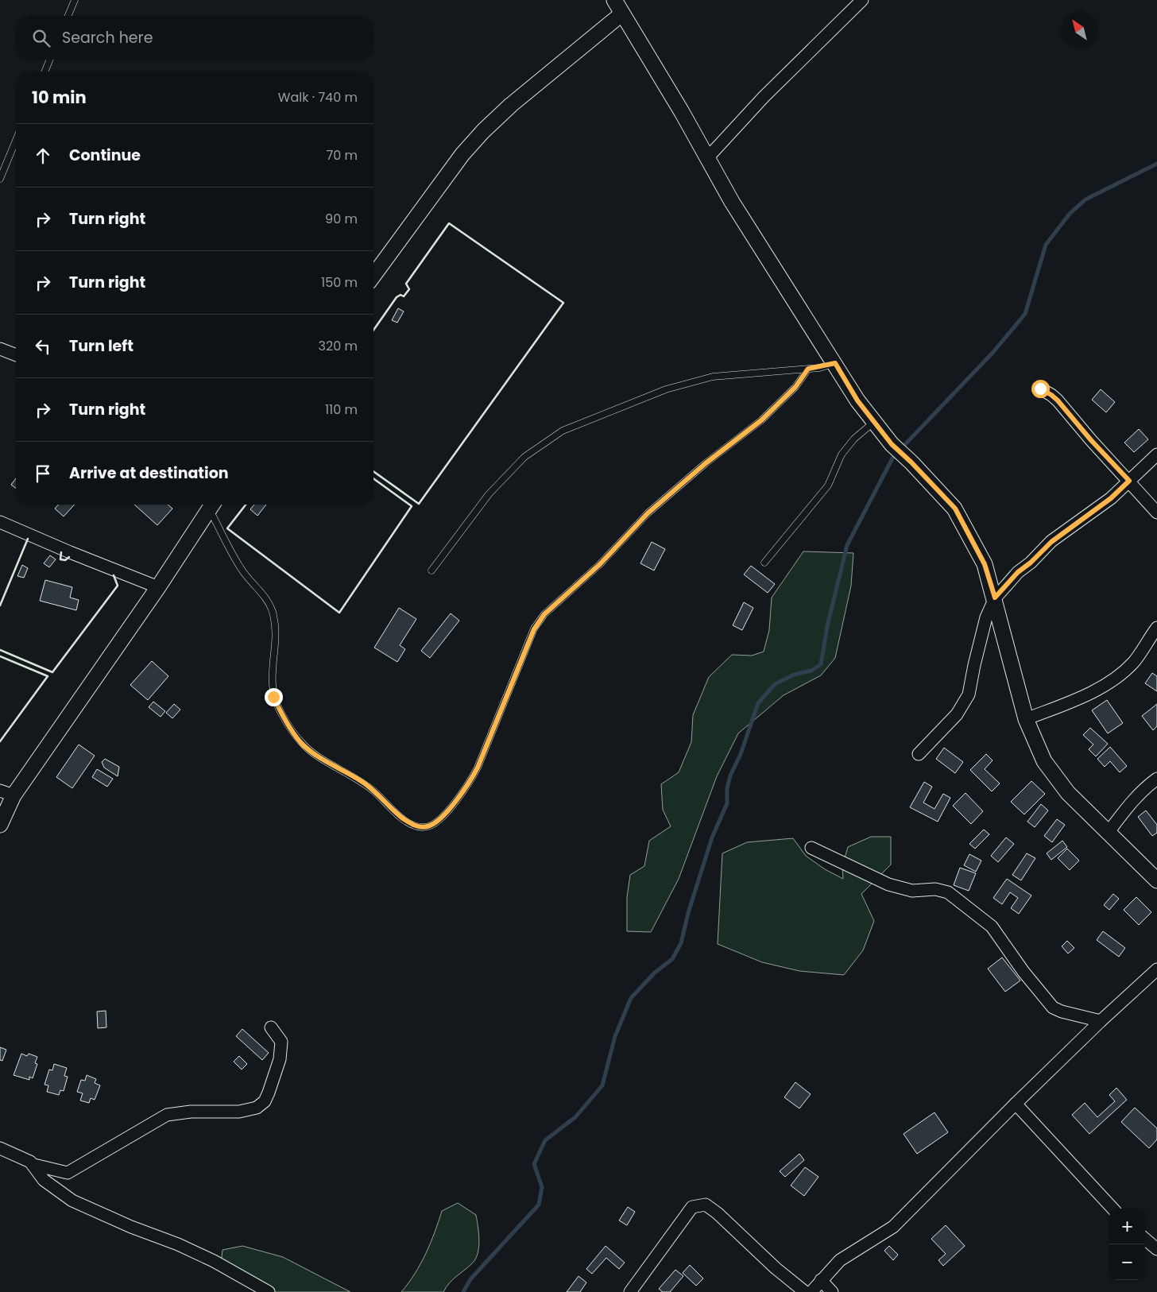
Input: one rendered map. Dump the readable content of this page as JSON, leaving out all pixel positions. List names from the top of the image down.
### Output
{
  "north": "top left",
  "page": {
    "search": "Search here",
    "heading": ["10 min", "Walk · 740 m"],
    "list": [
      ["Continue", "70 m"],
      ["Turn right", "90 m"],
      ["Turn right", "150 m"],
      ["Turn left", "320 m"],
      ["Turn right", "110 m"],
      "Arrive at destination"
    ],
    "map_buttons": ["+", "−"]
  }
}
